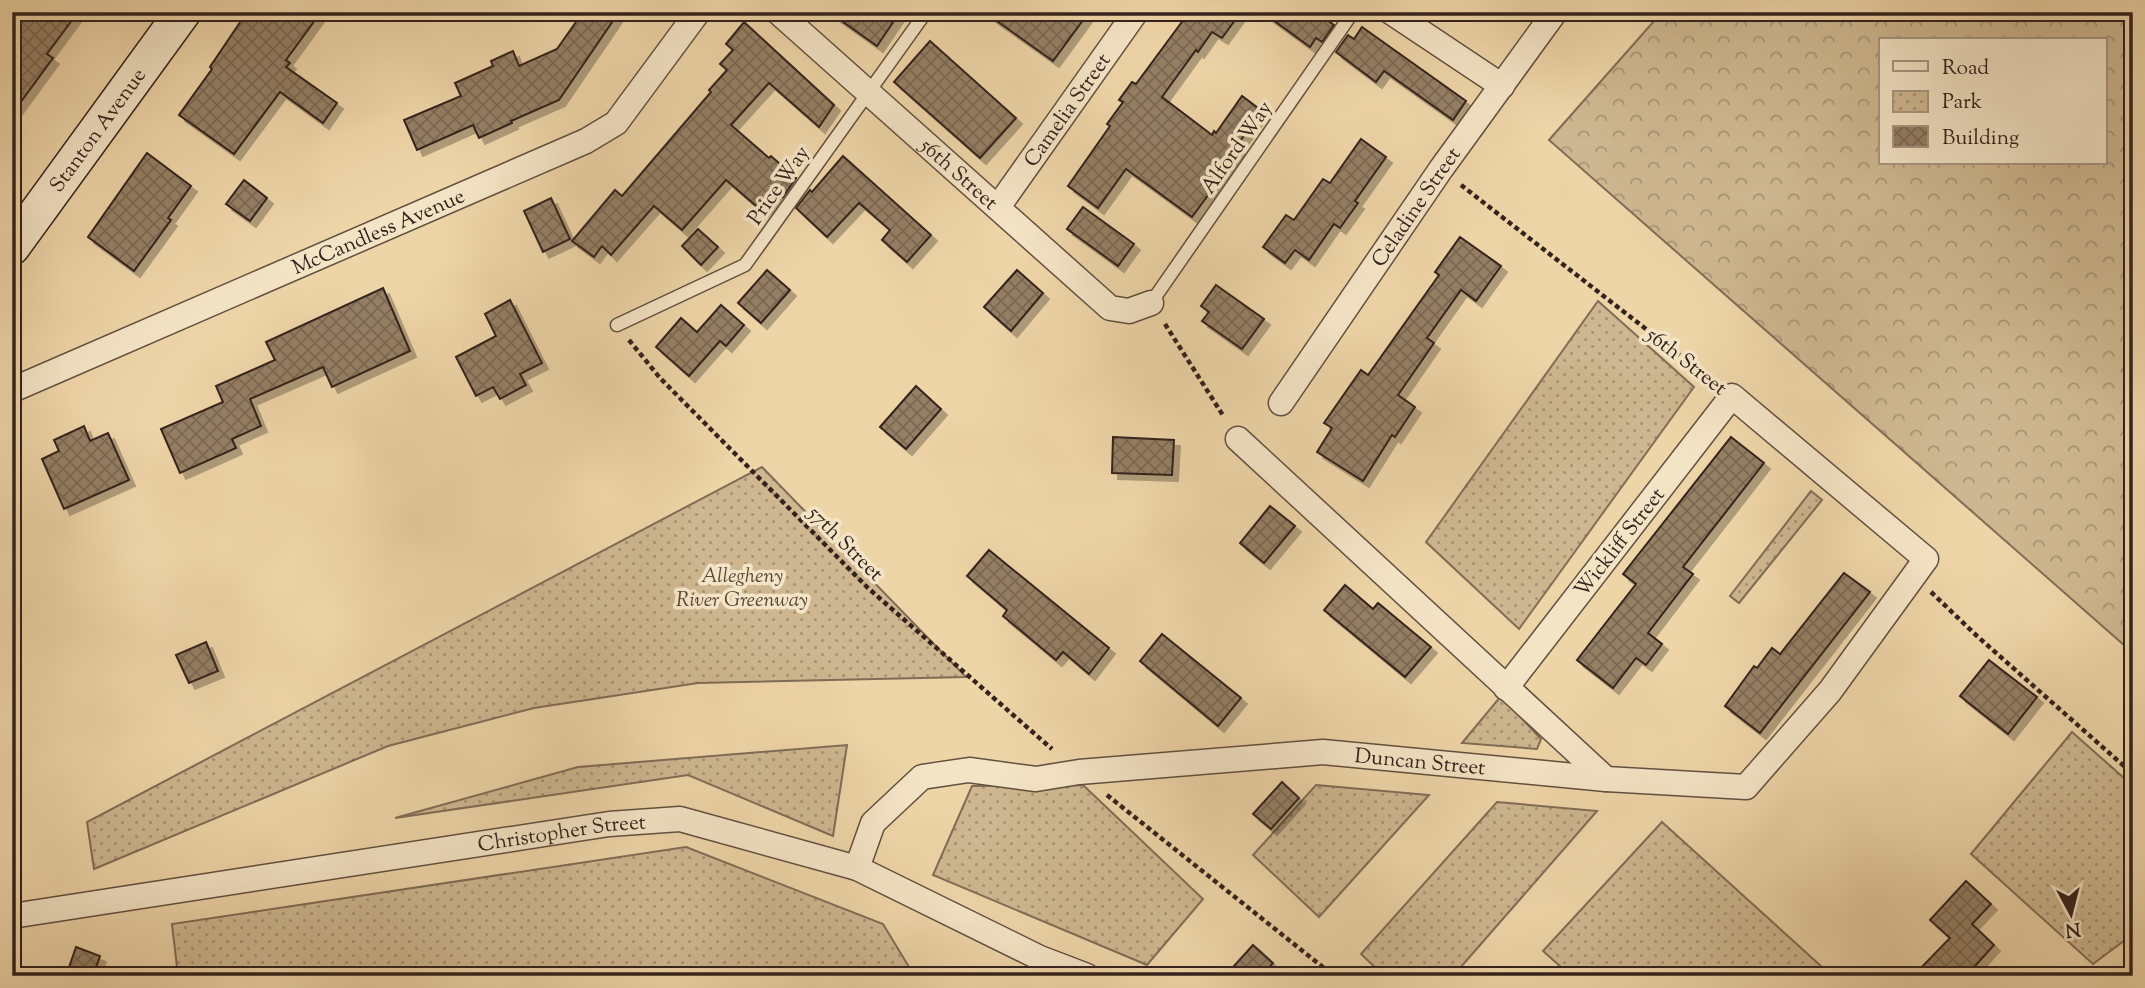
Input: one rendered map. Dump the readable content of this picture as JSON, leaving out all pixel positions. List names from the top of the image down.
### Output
{
  "streets": {
    "street": [
      "Camelia Street",
      "Stanton Avenue",
      "56th Street",
      "Celadine Street",
      "McCandless Avenue",
      "Wickliff Street",
      "Duncan Street",
      "Christopher Street"
    ],
    "lane": ["Alford Way", "Price Way"],
    "path": ["57th Street"]
  },
  "crossings": [
    ["Camelia Street", "56th Street"],
    ["Alford Way", "56th Street"],
    ["56th Street", "Price Way"],
    ["56th Street", "Celadine Street"],
    ["56th Street", "Wickliff Street"],
    ["56th Street", "Duncan Street"],
    ["Price Way", "57th Street"],
    ["Duncan Street", "Christopher Street"]
  ],
  "parks": ["Allegheny River Greenway"],
  "legend": ["Road", "Park", "Building"],
  "north": "bottom"
}
